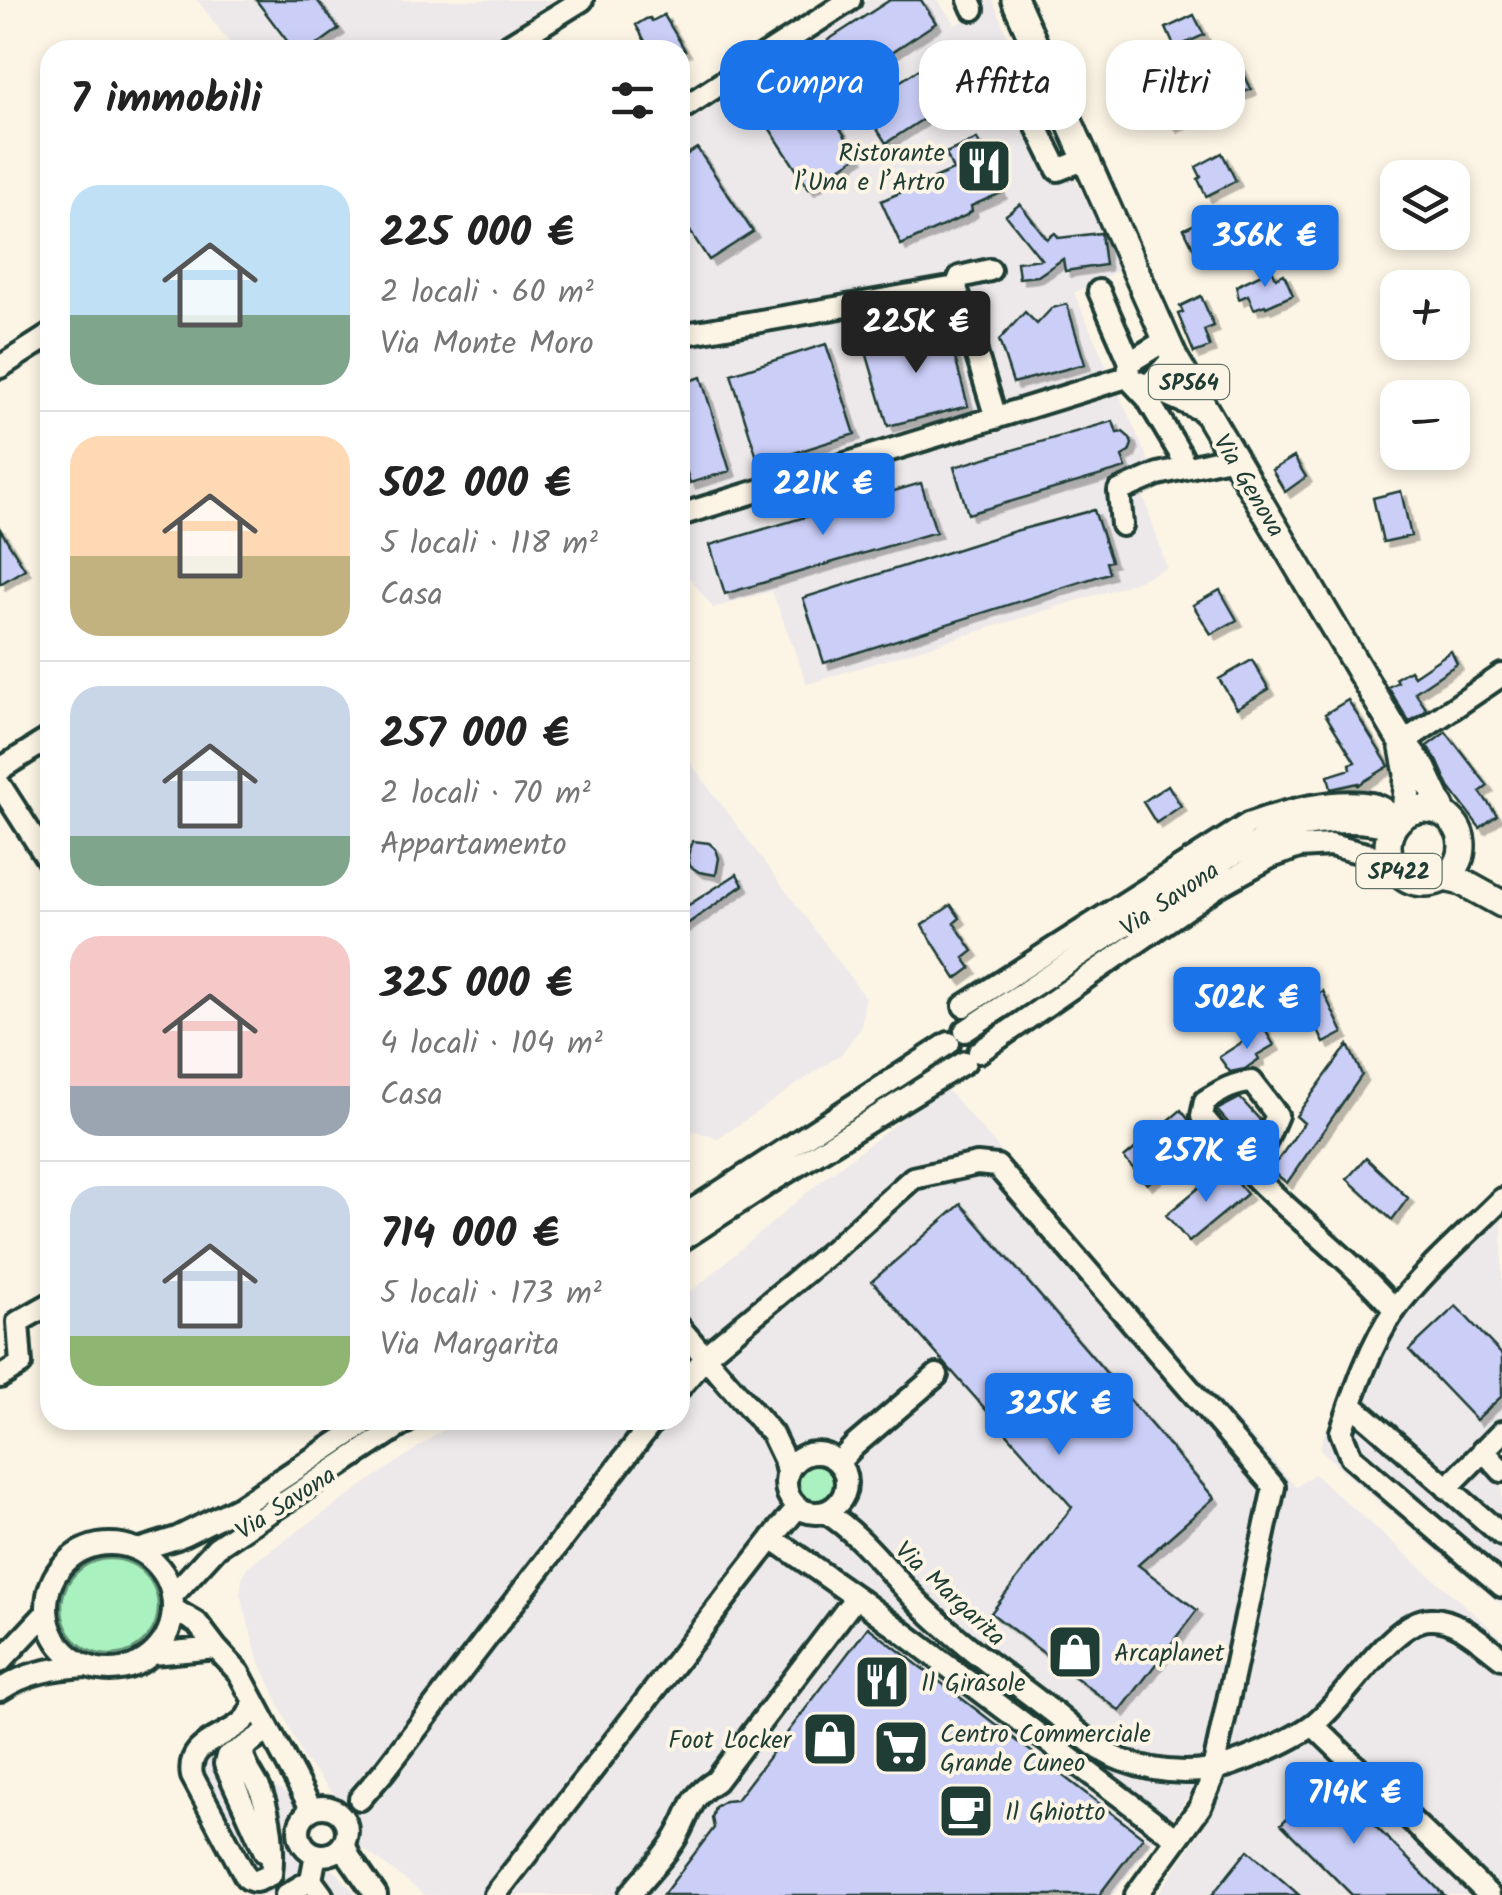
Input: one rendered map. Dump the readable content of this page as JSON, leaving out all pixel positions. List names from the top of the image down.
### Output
{
  "streets": {
    "main road": ["SP564", "Via Genova", "SP422"],
    "street": ["Via Savona", "Via Margarita"]
  },
  "crossings": [
    ["Via Genova", "SP422"],
    ["Via Genova", "Via Savona"],
    ["SP422", "Via Savona"]
  ],
  "places": {
    "restaurant": ["Ristorante l’Una e l’Artro", "Il Girasole"],
    "shop": ["Arcaplanet", "Foot Locker"],
    "supermarket": ["Centro Commerciale Grande Cuneo"],
    "cafe": ["Il Ghiotto"]
  },
  "page": {
    "chip": ["Compra", "Affitta", "Filtri"],
    "heading": "7 immobili",
    "map_buttons": ["+", "−"],
    "list": [
      {
        "name": "225 000 €",
        "note": "2 locali · 60 m² · Via Monte Moro"
      },
      {
        "name": "502 000 €",
        "note": "5 locali · 118 m² · Casa"
      },
      {
        "name": "257 000 €",
        "note": "2 locali · 70 m² · Appartamento"
      },
      {
        "name": "325 000 €",
        "note": "4 locali · 104 m² · Casa"
      },
      {
        "name": "714 000 €",
        "note": "5 locali · 173 m² · Via Margarita"
      }
    ],
    "price": [
      "356K €",
      "225K €",
      "221K €",
      "502K €",
      "257K €",
      "325K €",
      "714K €"
    ]
  }
}
